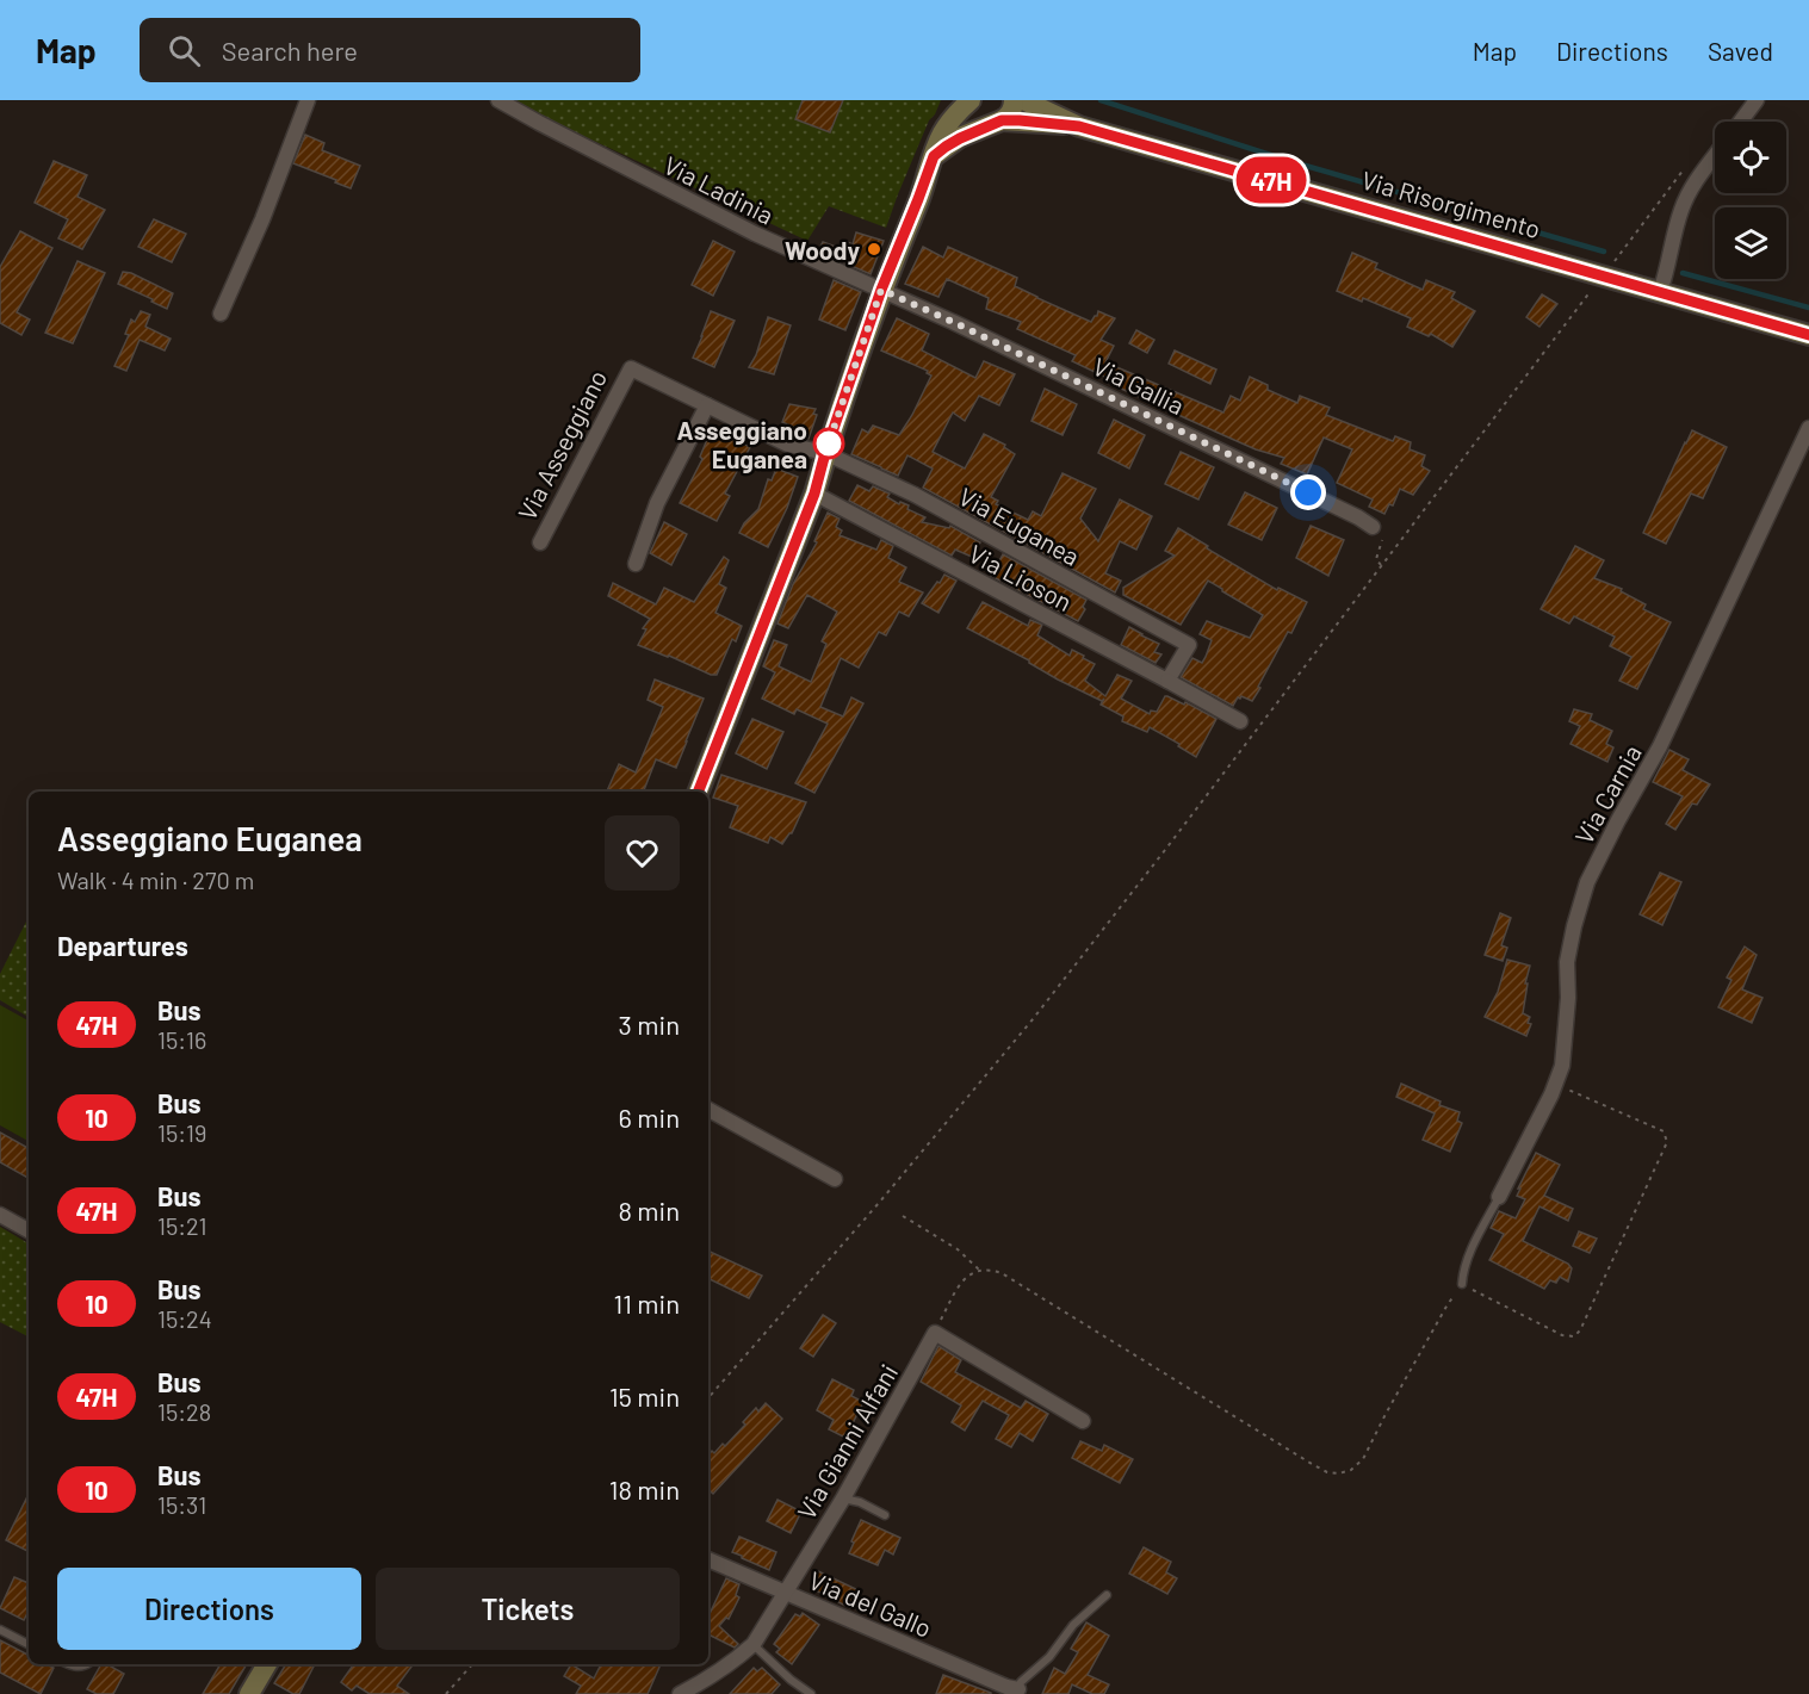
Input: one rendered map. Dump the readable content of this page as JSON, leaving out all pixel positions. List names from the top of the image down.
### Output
{
  "streets": {
    "street": [
      "Via Ladinia",
      "Via Risorgimento",
      "Via Gallia",
      "Via Asseggiano",
      "Via Euganea",
      "Via Lioson",
      "Via Carnia",
      "Via Gianni Alfani",
      "Via del Gallo"
    ]
  },
  "crossings": [
    ["Via Ladinia", "Via Gallia"],
    ["Via Asseggiano", "Via Euganea"],
    ["Via Euganea", "Via Lioson"],
    ["Via Gianni Alfani", "Via del Gallo"]
  ],
  "places": ["Woody", "Asseggiano Euganea"],
  "lines": ["bus line 47H"],
  "page": {
    "header": "Map",
    "search": "Search here",
    "nav": ["Map", "Directions", "Saved"],
    "on_map": "47H",
    "heading": [
      ["Asseggiano Euganea", "Walk · 4 min · 270 m"],
      "Departures"
    ],
    "list": [
      {
        "mark": "47H",
        "name": "Bus",
        "note": "15:16",
        "value": "3 min"
      },
      {
        "mark": "10",
        "name": "Bus",
        "note": "15:19",
        "value": "6 min"
      },
      {
        "mark": "47H",
        "name": "Bus",
        "note": "15:21",
        "value": "8 min"
      },
      {
        "mark": "10",
        "name": "Bus",
        "note": "15:24",
        "value": "11 min"
      },
      {
        "mark": "47H",
        "name": "Bus",
        "note": "15:28",
        "value": "15 min"
      },
      {
        "mark": "10",
        "name": "Bus",
        "note": "15:31",
        "value": "18 min"
      }
    ],
    "buttons": ["Directions", "Tickets"]
  }
}
